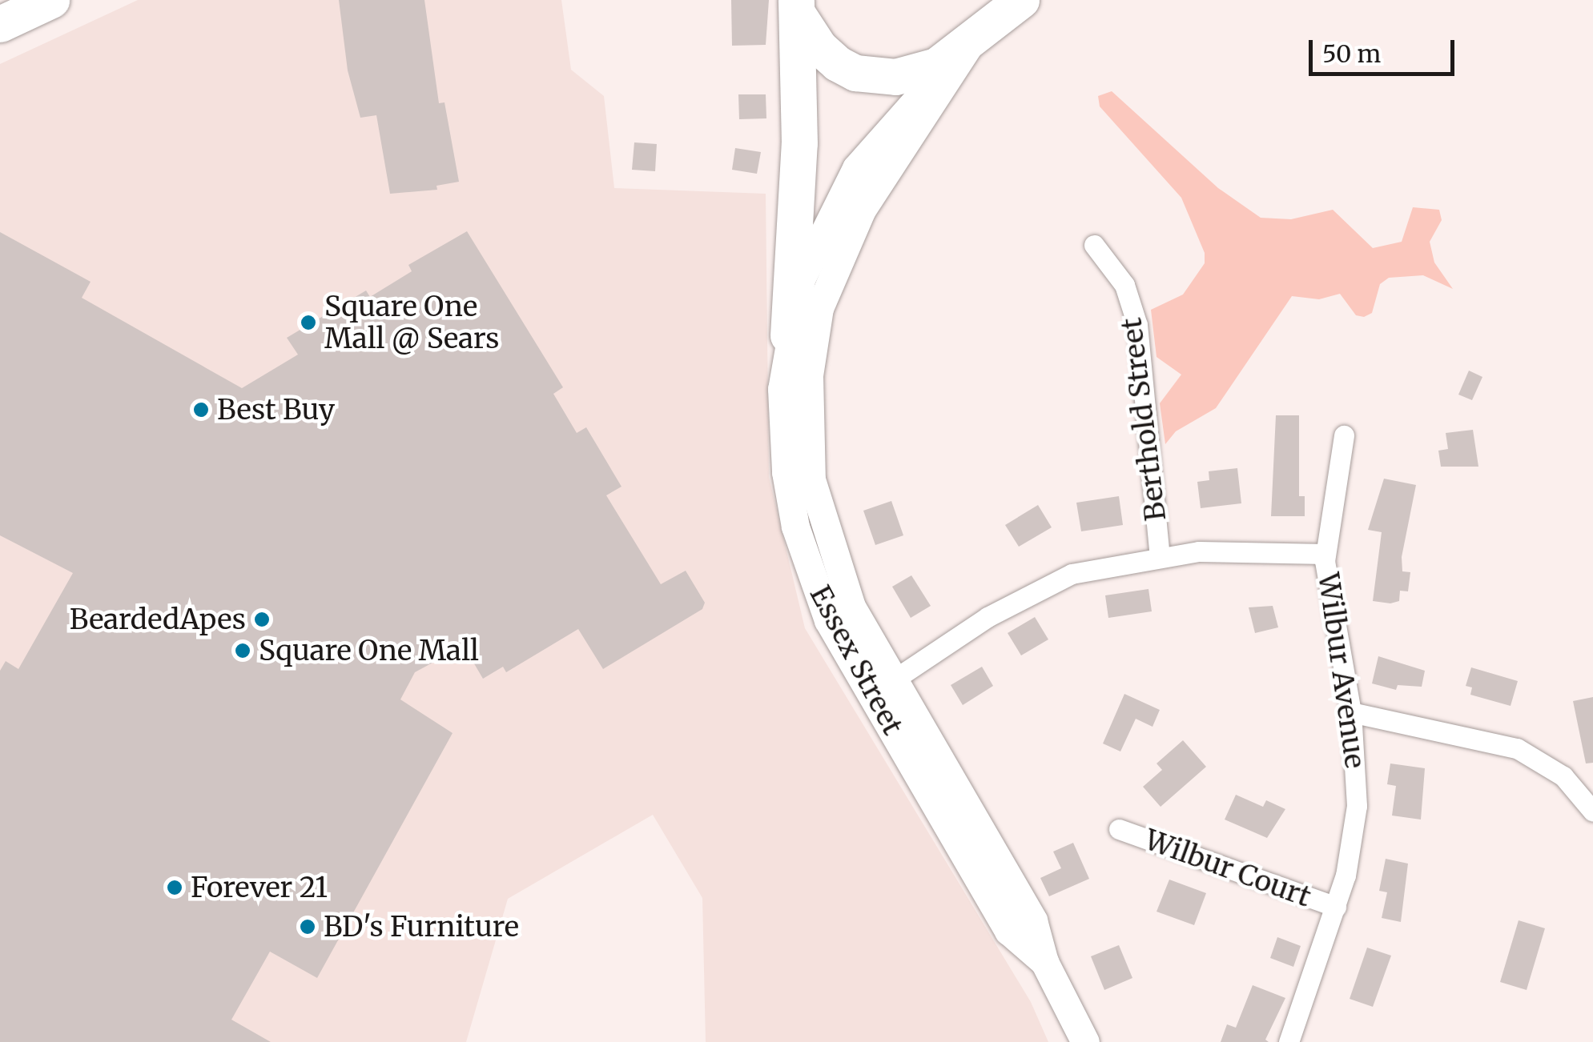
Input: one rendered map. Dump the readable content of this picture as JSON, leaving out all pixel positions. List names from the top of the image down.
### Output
{
  "streets": {
    "main road": ["Essex Street"],
    "street": ["Berthold Street", "Wilbur Avenue", "Wilbur Court"]
  },
  "crossings": [
    ["Wilbur Avenue", "Wilbur Court"]
  ],
  "places": [
    "Square One Mall @ Sears",
    "Best Buy",
    "BeardedApes",
    "Square One Mall",
    "Forever 21",
    "BD's Furniture"
  ],
  "scale_bar": "50 m"
}
